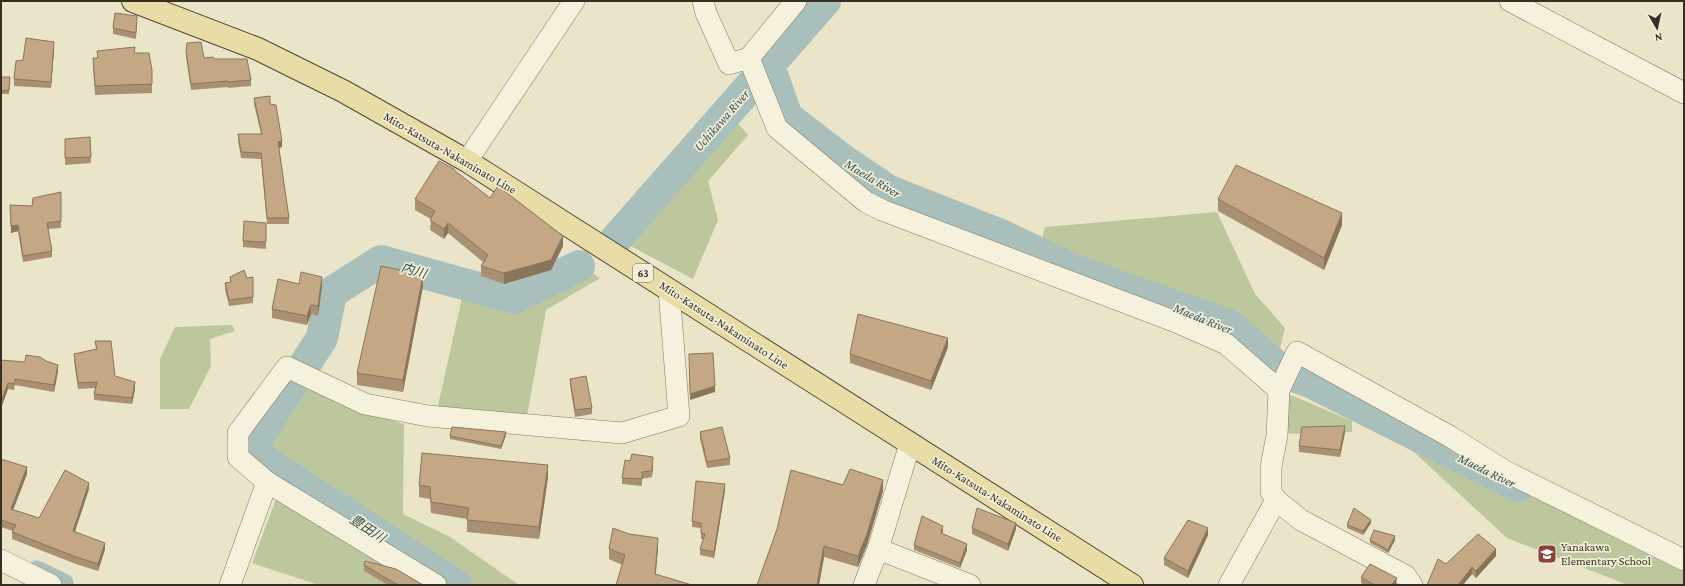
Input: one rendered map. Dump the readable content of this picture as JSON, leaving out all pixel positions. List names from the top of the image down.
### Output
{
  "streets": {
    "main road": ["Mito-Katsuta-Nakaminato Line", "63"]
  },
  "water": [
    "Uchikawa River",
    "Maeda River",
    "内川",
    "豊田川"
  ],
  "places": {
    "school or university": ["Yanakawa Elementary School"]
  },
  "north": "bottom"
}
